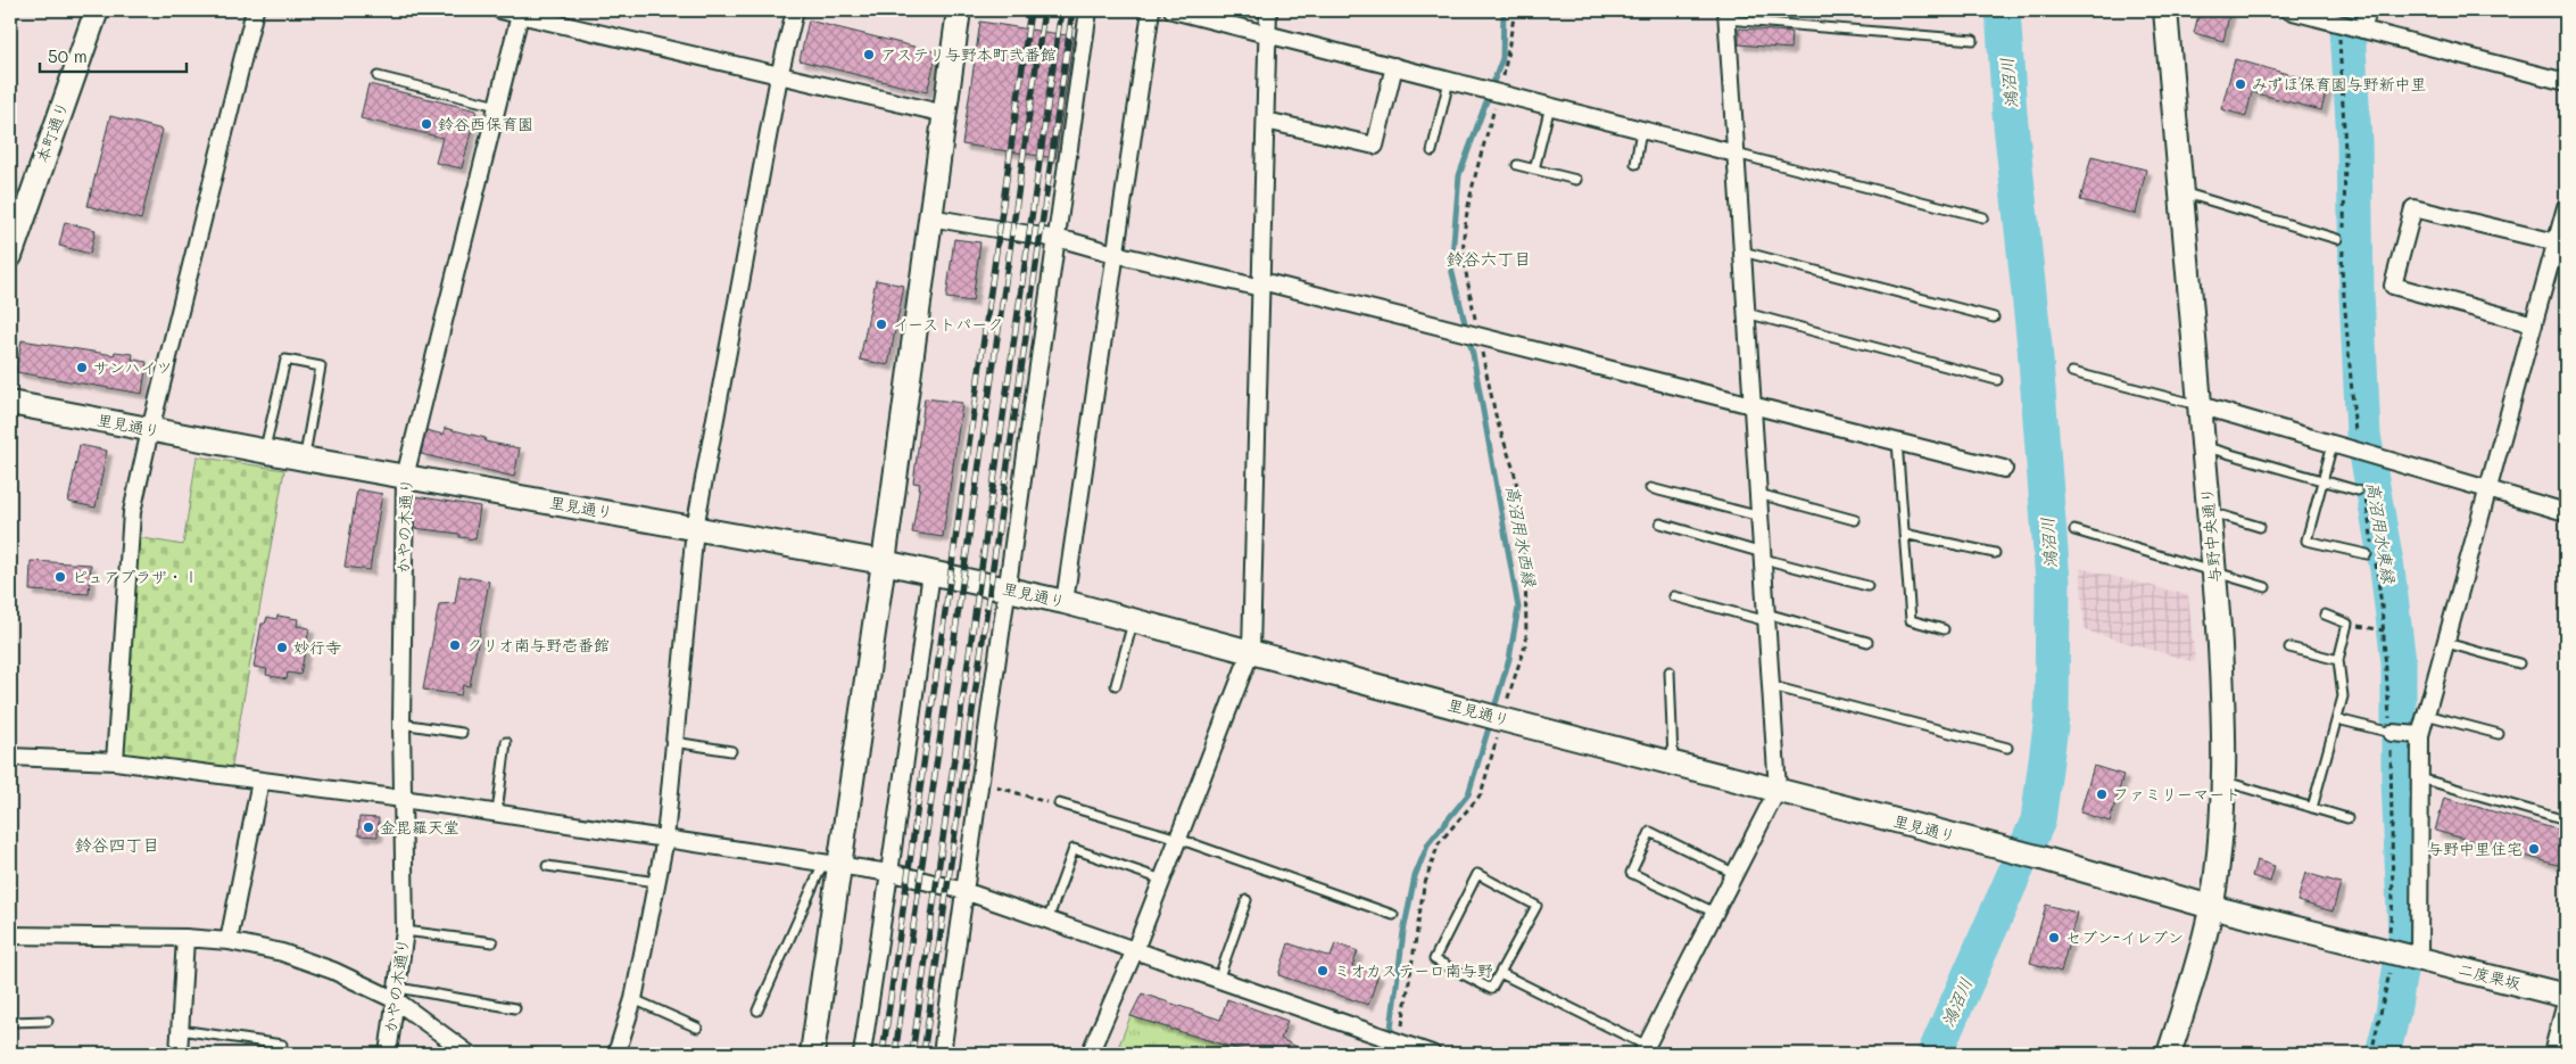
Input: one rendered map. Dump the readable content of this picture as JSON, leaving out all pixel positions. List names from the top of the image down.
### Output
{
  "streets": {
    "street": [
      "本町通り",
      "里見通り",
      "かやの木通り",
      "与野中央通り",
      "二度栗坂"
    ]
  },
  "crossings": [
    ["里見通り", "かやの木通り"],
    ["里見通り", "与野中央通り"]
  ],
  "districts": ["鈴谷六丁目", "鈴谷四丁目"],
  "water": ["鴻沼川", "高沼用水東縁", "高沼用水西縁"],
  "places": [
    "アステリ与野本町弐番館",
    "みずほ保育園与野新中里",
    "鈴谷西保育園",
    "イーストパーク",
    "サンハイツ",
    "ピュアプラザ・Ⅰ",
    "クリオ南与野壱番館",
    "妙行寺",
    "ファミリーマート",
    "金毘羅天堂",
    "与野中里住宅",
    "セブン-イレブン",
    "ミオカステーロ南与野"
  ],
  "scale_bar": "50 m"
}
